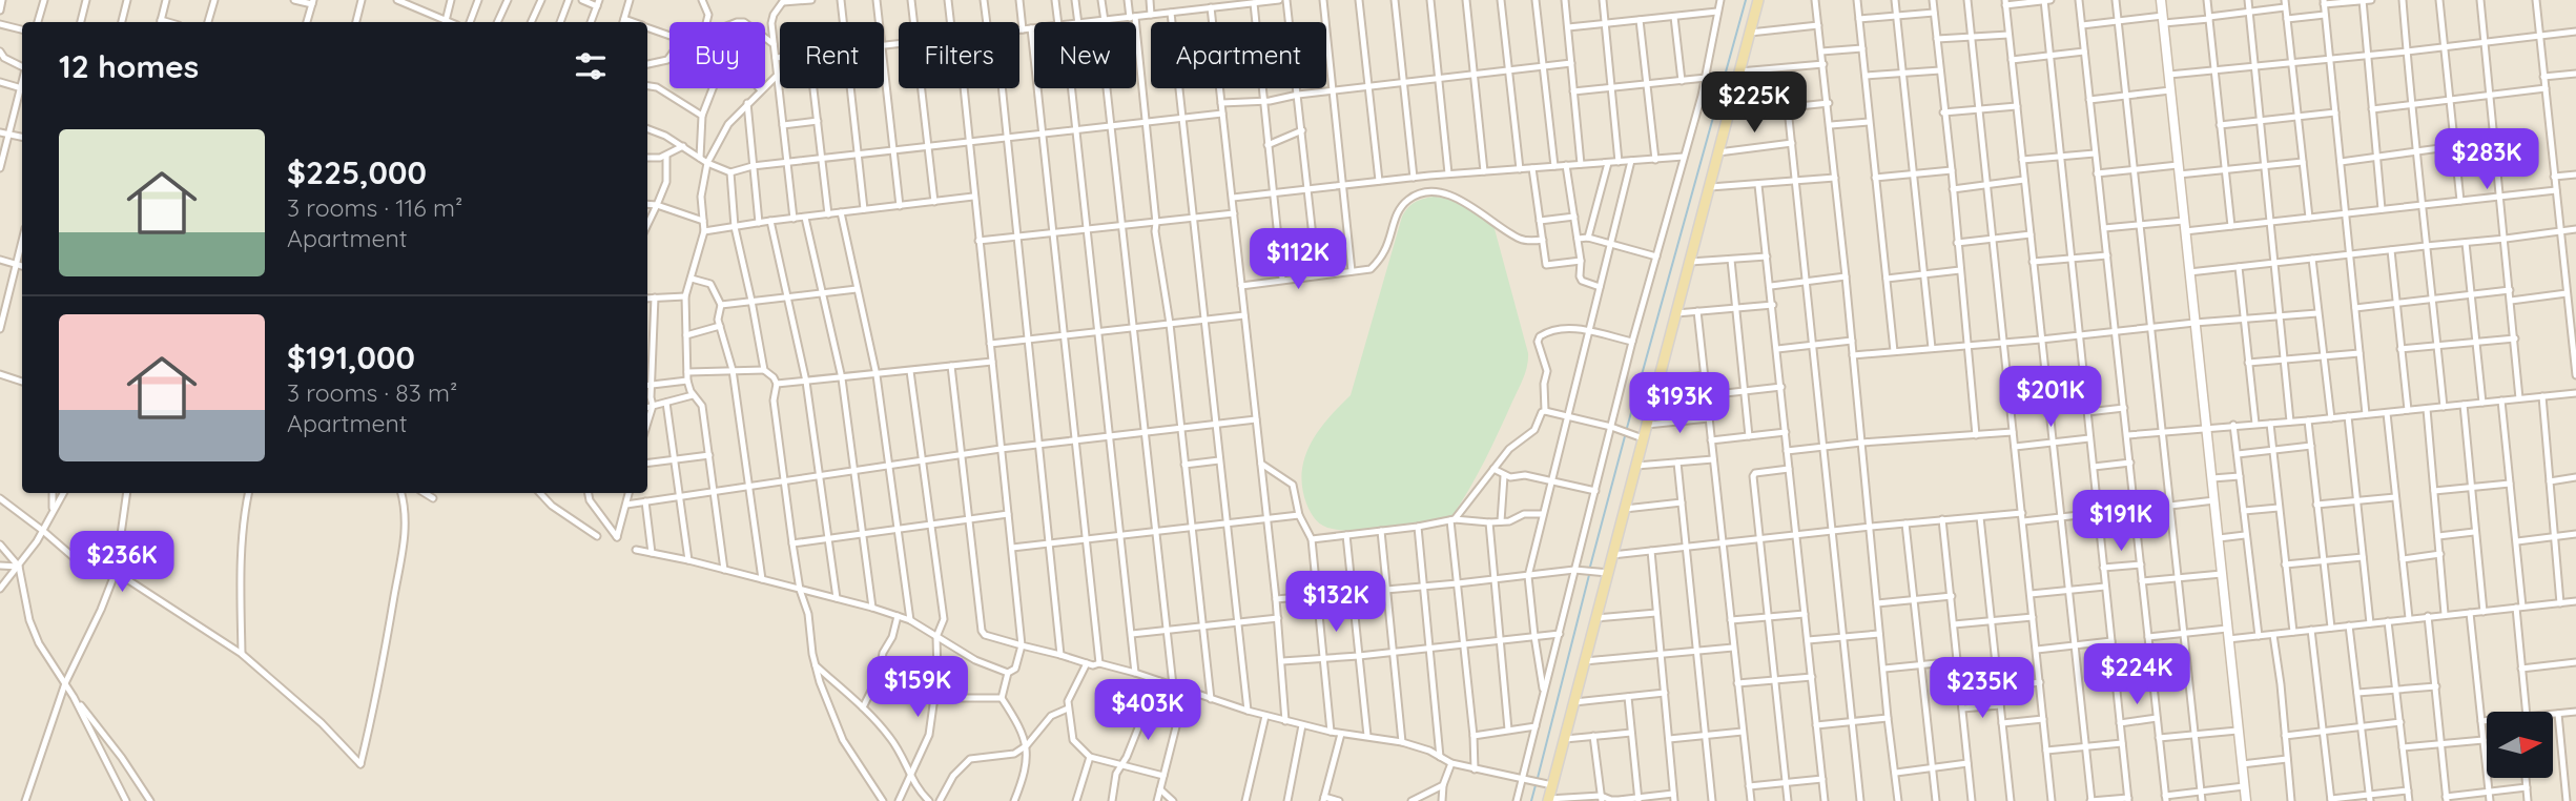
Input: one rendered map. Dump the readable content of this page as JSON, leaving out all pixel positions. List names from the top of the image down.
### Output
{
  "north": "right",
  "page": {
    "chip": [
      "Buy",
      "Rent",
      "Filters",
      "New",
      "Apartment"
    ],
    "heading": "12 homes",
    "price": [
      "$225K",
      "$283K",
      "$112K",
      "$201K",
      "$193K",
      "$191K",
      "$236K",
      "$132K",
      "$224K",
      "$159K",
      "$235K",
      "$403K"
    ],
    "list": [
      {
        "name": "$225,000",
        "note": "3 rooms · 116 m² · Apartment"
      },
      {
        "name": "$191,000",
        "note": "3 rooms · 83 m² · Apartment"
      }
    ]
  }
}
